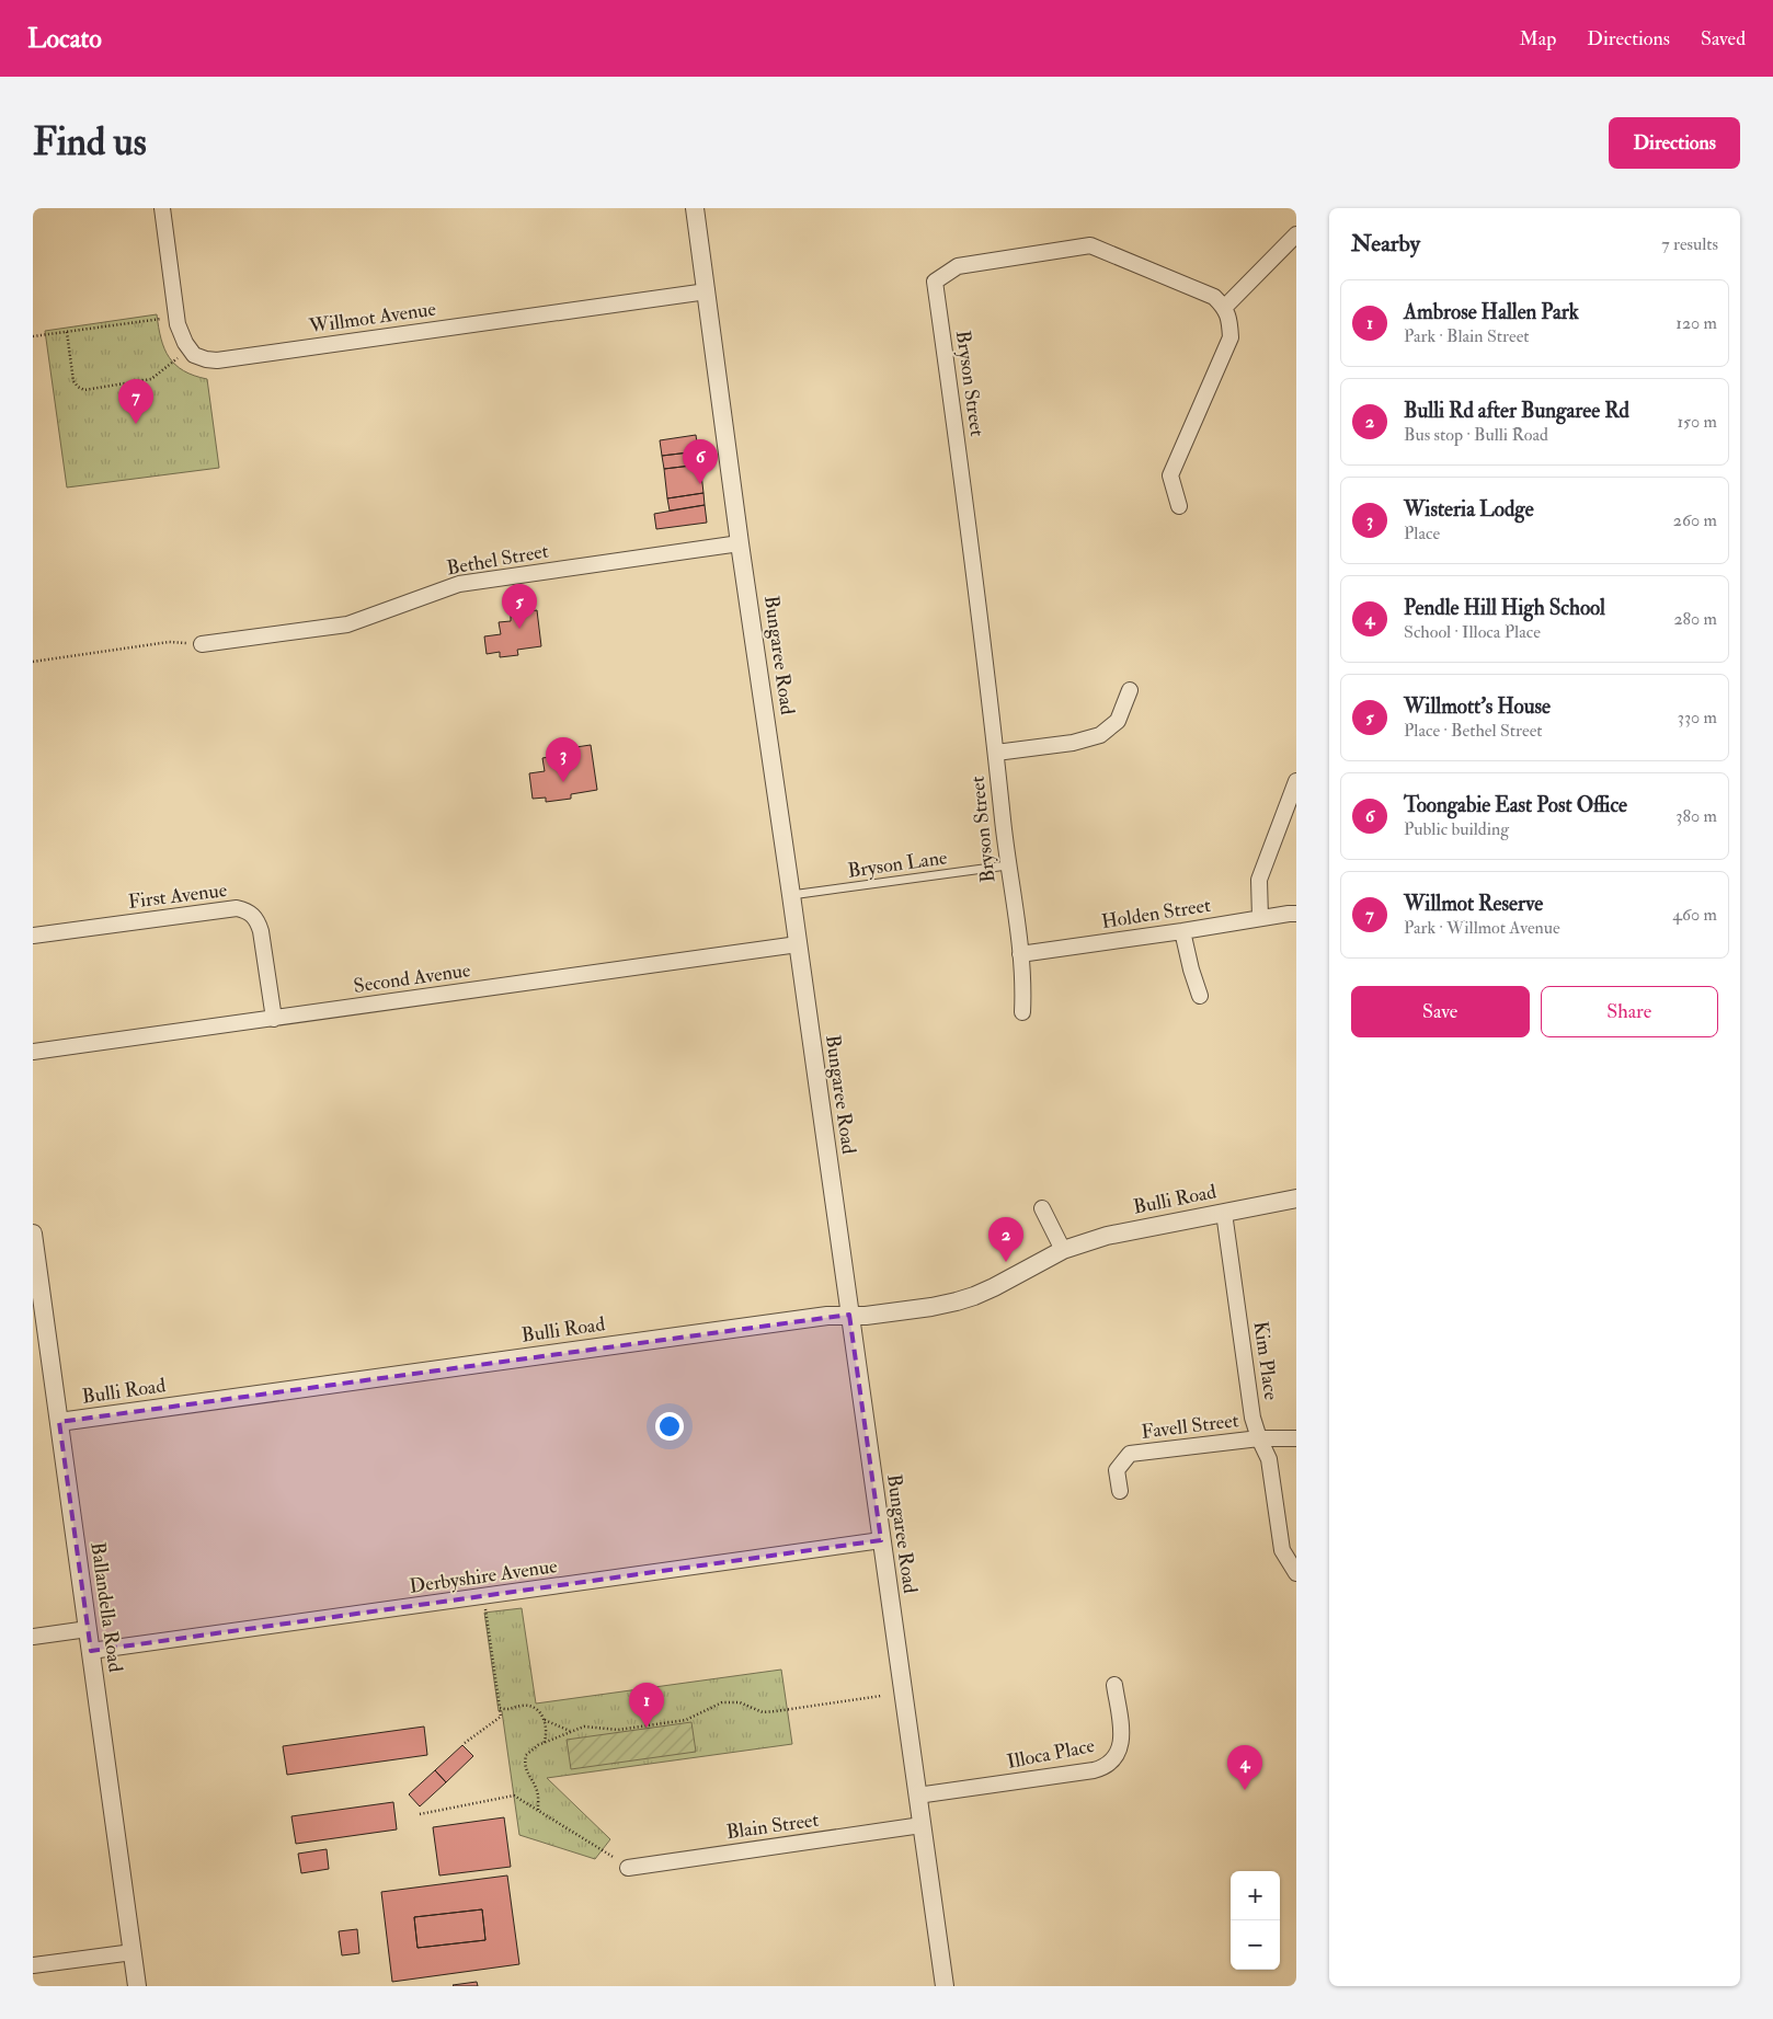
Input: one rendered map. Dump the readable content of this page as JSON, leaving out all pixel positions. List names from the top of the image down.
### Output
{
  "streets": {
    "street": [
      "Willmot Avenue",
      "Bryson Street",
      "Bethel Street",
      "Bungaree Road",
      "First Avenue",
      "Holden Street",
      "Second Avenue",
      "Bulli Road",
      "Kim Place",
      "Favell Street",
      "Derbyshire Avenue",
      "Ballandella Road",
      "Illoca Place",
      "Blain Street"
    ],
    "lane": ["Bryson Lane"]
  },
  "crossings": [
    ["Willmot Avenue", "Bungaree Road"],
    ["Bryson Street", "Bryson Lane"],
    ["Bryson Street", "Holden Street"],
    ["Bethel Street", "Bungaree Road"],
    ["Bungaree Road", "Bryson Lane"],
    ["Bungaree Road", "Second Avenue"],
    ["Bungaree Road", "Bulli Road"],
    ["Bungaree Road", "Derbyshire Avenue"],
    ["Bungaree Road", "Illoca Place"],
    ["Bungaree Road", "Blain Street"],
    ["First Avenue", "Second Avenue"],
    ["Bulli Road", "Kim Place"],
    ["Bulli Road", "Ballandella Road"],
    ["Kim Place", "Favell Street"],
    ["Derbyshire Avenue", "Ballandella Road"]
  ],
  "page": {
    "header": "Locato",
    "nav": ["Map", "Directions", "Saved"],
    "buttons": [
      "Directions",
      ["Save", "Share"]
    ],
    "title": "Find us",
    "heading": ["Nearby", "7 results"],
    "list": [
      {
        "mark": "1",
        "name": "Ambrose Hallen Park",
        "note": "Park · Blain Street",
        "value": "120 m"
      },
      {
        "mark": "2",
        "name": "Bulli Rd after Bungaree Rd",
        "note": "Bus stop · Bulli Road",
        "value": "150 m"
      },
      {
        "mark": "3",
        "name": "Wisteria Lodge",
        "note": "Place",
        "value": "260 m"
      },
      {
        "mark": "4",
        "name": "Pendle Hill High School",
        "note": "School · Illoca Place",
        "value": "280 m"
      },
      {
        "mark": "5",
        "name": "Willmott's House",
        "note": "Place · Bethel Street",
        "value": "330 m"
      },
      {
        "mark": "6",
        "name": "Toongabie East Post Office",
        "note": "Public building",
        "value": "380 m"
      },
      {
        "mark": "7",
        "name": "Willmot Reserve",
        "note": "Park · Willmot Avenue",
        "value": "460 m"
      }
    ],
    "pins": [
      "7",
      "6",
      "5",
      "3",
      "2",
      "1",
      "4"
    ],
    "map_buttons": ["+", "−"]
  }
}
